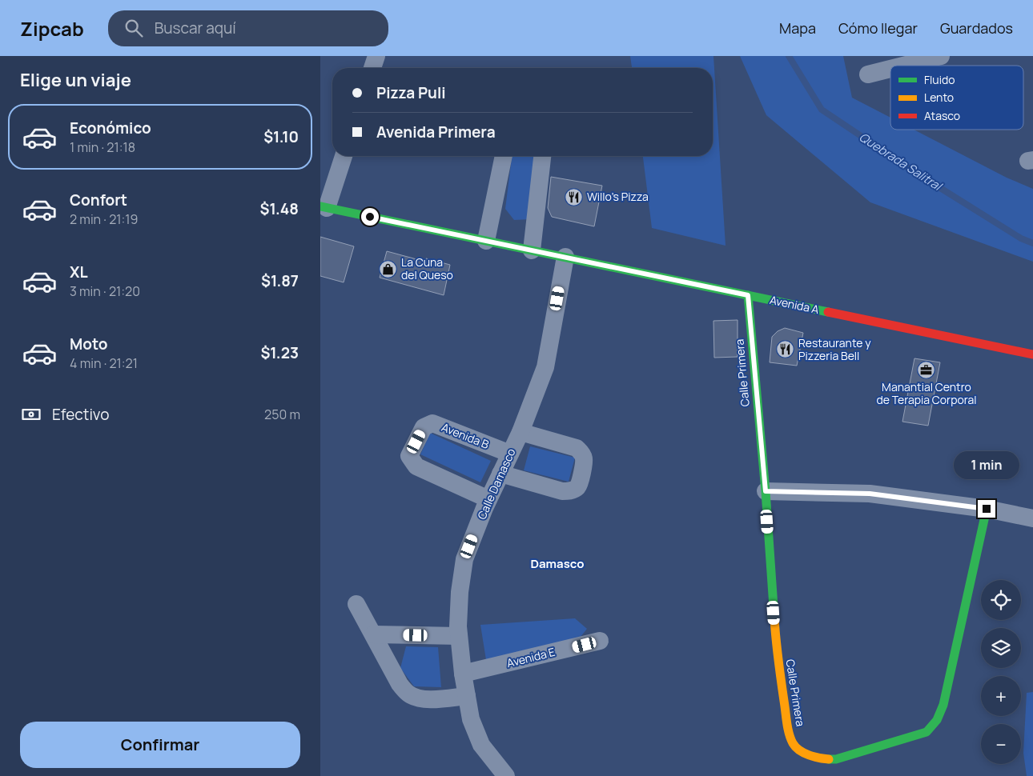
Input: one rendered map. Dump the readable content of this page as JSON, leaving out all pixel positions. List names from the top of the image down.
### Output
{
  "streets": {
    "street": [
      "Avenida A",
      "Calle Primera",
      "Avenida B",
      "Calle Damasco",
      "Avenida E"
    ]
  },
  "crossings": [
    ["Avenida A", "Calle Primera"],
    ["Avenida A", "Calle Damasco"],
    ["Avenida B", "Calle Damasco"],
    ["Calle Damasco", "Avenida E"]
  ],
  "districts": ["Damasco"],
  "water": ["Quebrada Salitral"],
  "places": {
    "restaurant": ["Willo's Pizza", "Restaurante y Pizzeria Bell"],
    "shop": ["La Cuna del Queso"],
    "office": ["Manantial Centro de Terapia Corporal"]
  },
  "legend": ["Fluido", "Lento", "Atasco"],
  "page": {
    "header": "Zipcab",
    "search": "Buscar aquí",
    "nav": ["Mapa", "Cómo llegar", "Guardados"],
    "heading": "Elige un viaje",
    "banner": ["Pizza Puli", "Avenida Primera"],
    "list": [
      {
        "name": "Económico",
        "note": "1 min · 21:18",
        "value": "$1.10"
      },
      {
        "name": "Confort",
        "note": "2 min · 21:19",
        "value": "$1.48"
      },
      {
        "name": "XL",
        "note": "3 min · 21:20",
        "value": "$1.87"
      },
      {
        "name": "Moto",
        "note": "4 min · 21:21",
        "value": "$1.23"
      }
    ],
    "pay": ["Efectivo", "250 m"],
    "bubble": "1 min",
    "map_buttons": ["+", "−"],
    "buttons": "Confirmar"
  }
}
